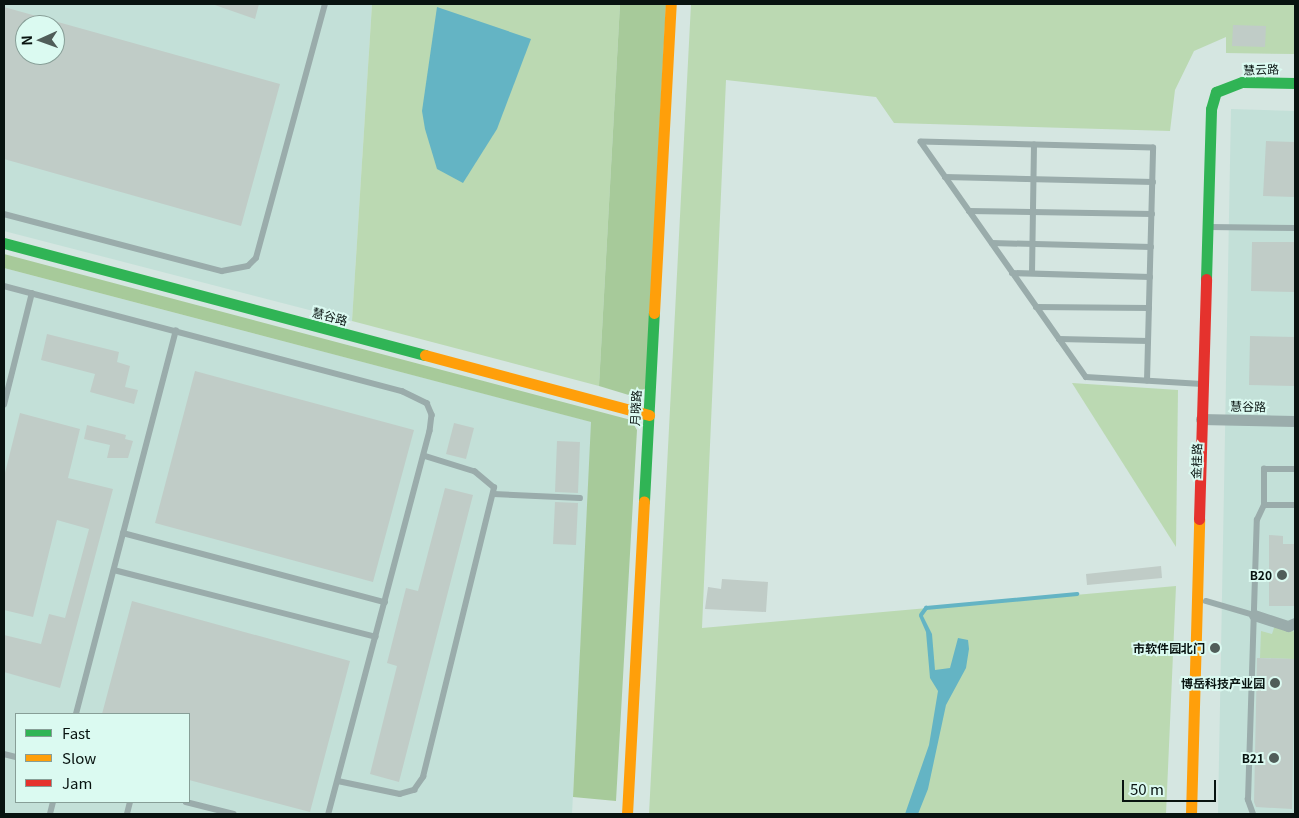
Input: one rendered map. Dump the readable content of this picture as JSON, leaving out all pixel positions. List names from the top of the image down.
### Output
{
  "streets": {
    "street": [
      "慧云路",
      "慧谷路",
      "月晓路",
      "金桂路"
    ]
  },
  "crossings": [
    ["慧云路", "金桂路"],
    ["慧谷路", "月晓路"],
    ["慧谷路", "金桂路"]
  ],
  "places": [
    "B20",
    "市软件园北门",
    "博岳科技产业园",
    "B21"
  ],
  "legend": ["Fast", "Slow", "Jam"],
  "scale_bar": "50 m",
  "north": "left"
}
